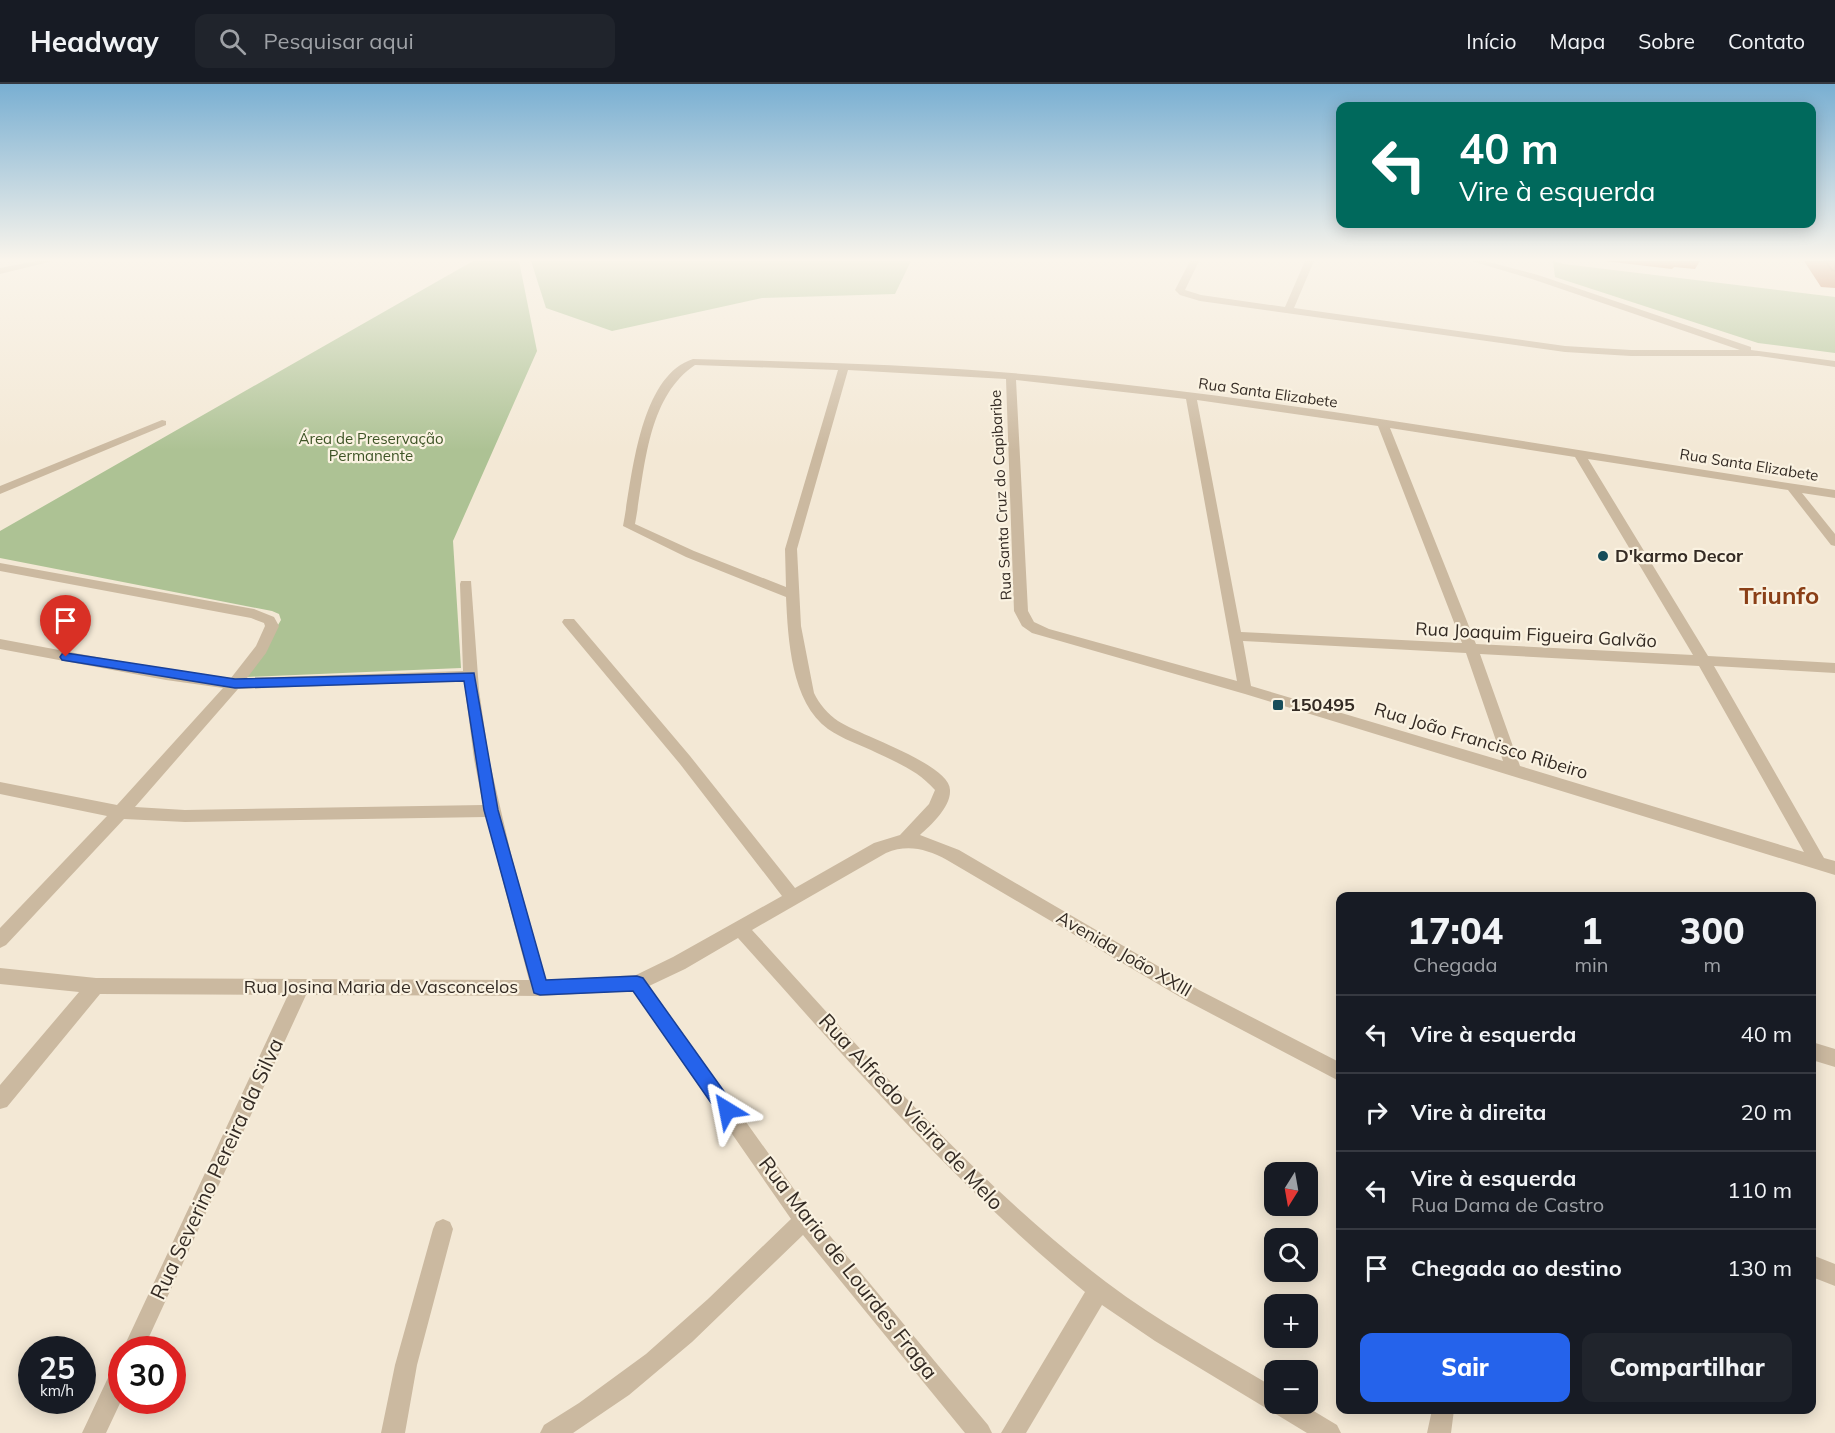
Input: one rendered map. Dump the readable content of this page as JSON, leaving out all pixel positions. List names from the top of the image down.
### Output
{
  "streets": {
    "street": [
      "Rua Santa Elizabete",
      "Rua Santa Cruz do Capibaribe",
      "Rua Joaquim Figueira Galvão",
      "Rua João Francisco Ribeiro",
      "Avenida João XXIII",
      "Rua Josina Maria de Vasconcelos",
      "Rua Alfredo Vieira de Melo",
      "Rua Severino Pereira da Silva",
      "Rua Maria de Lourdes Fraga"
    ]
  },
  "crossings": [
    ["Rua Santa Elizabete", "Rua Santa Cruz do Capibaribe"],
    ["Rua Santa Cruz do Capibaribe", "Rua João Francisco Ribeiro"],
    ["Avenida João XXIII", "Rua Josina Maria de Vasconcelos"],
    ["Rua Josina Maria de Vasconcelos", "Rua Alfredo Vieira de Melo"],
    ["Rua Josina Maria de Vasconcelos", "Rua Severino Pereira da Silva"],
    ["Rua Josina Maria de Vasconcelos", "Rua Maria de Lourdes Fraga"]
  ],
  "districts": ["Triunfo"],
  "parks": ["Área de Preservação Permanente"],
  "places": {
    "other": ["D'karmo Decor"],
    "transit": ["150495"]
  },
  "north": "bottom",
  "page": {
    "header": "Headway",
    "search": "Pesquisar aqui",
    "nav": [
      "Início",
      "Mapa",
      "Sobre",
      "Contato"
    ],
    "turn": ["40 m", "Vire à esquerda"],
    "eta": [
      "17:04",
      "Chegada",
      "1",
      "min",
      "300",
      "m"
    ],
    "list": [
      {
        "name": "Vire à esquerda",
        "value": "40 m"
      },
      {
        "name": "Vire à direita",
        "value": "20 m"
      },
      {
        "name": "Vire à esquerda",
        "note": "Rua Dama de Castro",
        "value": "110 m"
      },
      {
        "name": "Chegada ao destino",
        "value": "130 m"
      }
    ],
    "map_buttons": ["+", "−"],
    "buttons": ["Sair", "Compartilhar"],
    "speed": "25 km/h",
    "limit": "30"
  }
}
